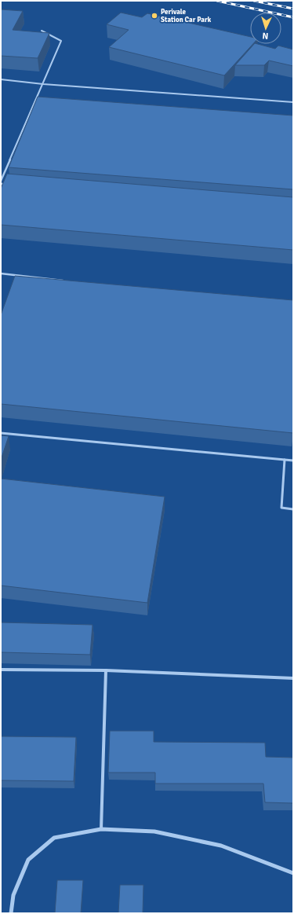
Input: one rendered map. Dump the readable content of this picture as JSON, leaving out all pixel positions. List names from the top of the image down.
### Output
{
  "places": ["Perivale Station Car Park"],
  "north": "bottom"
}
